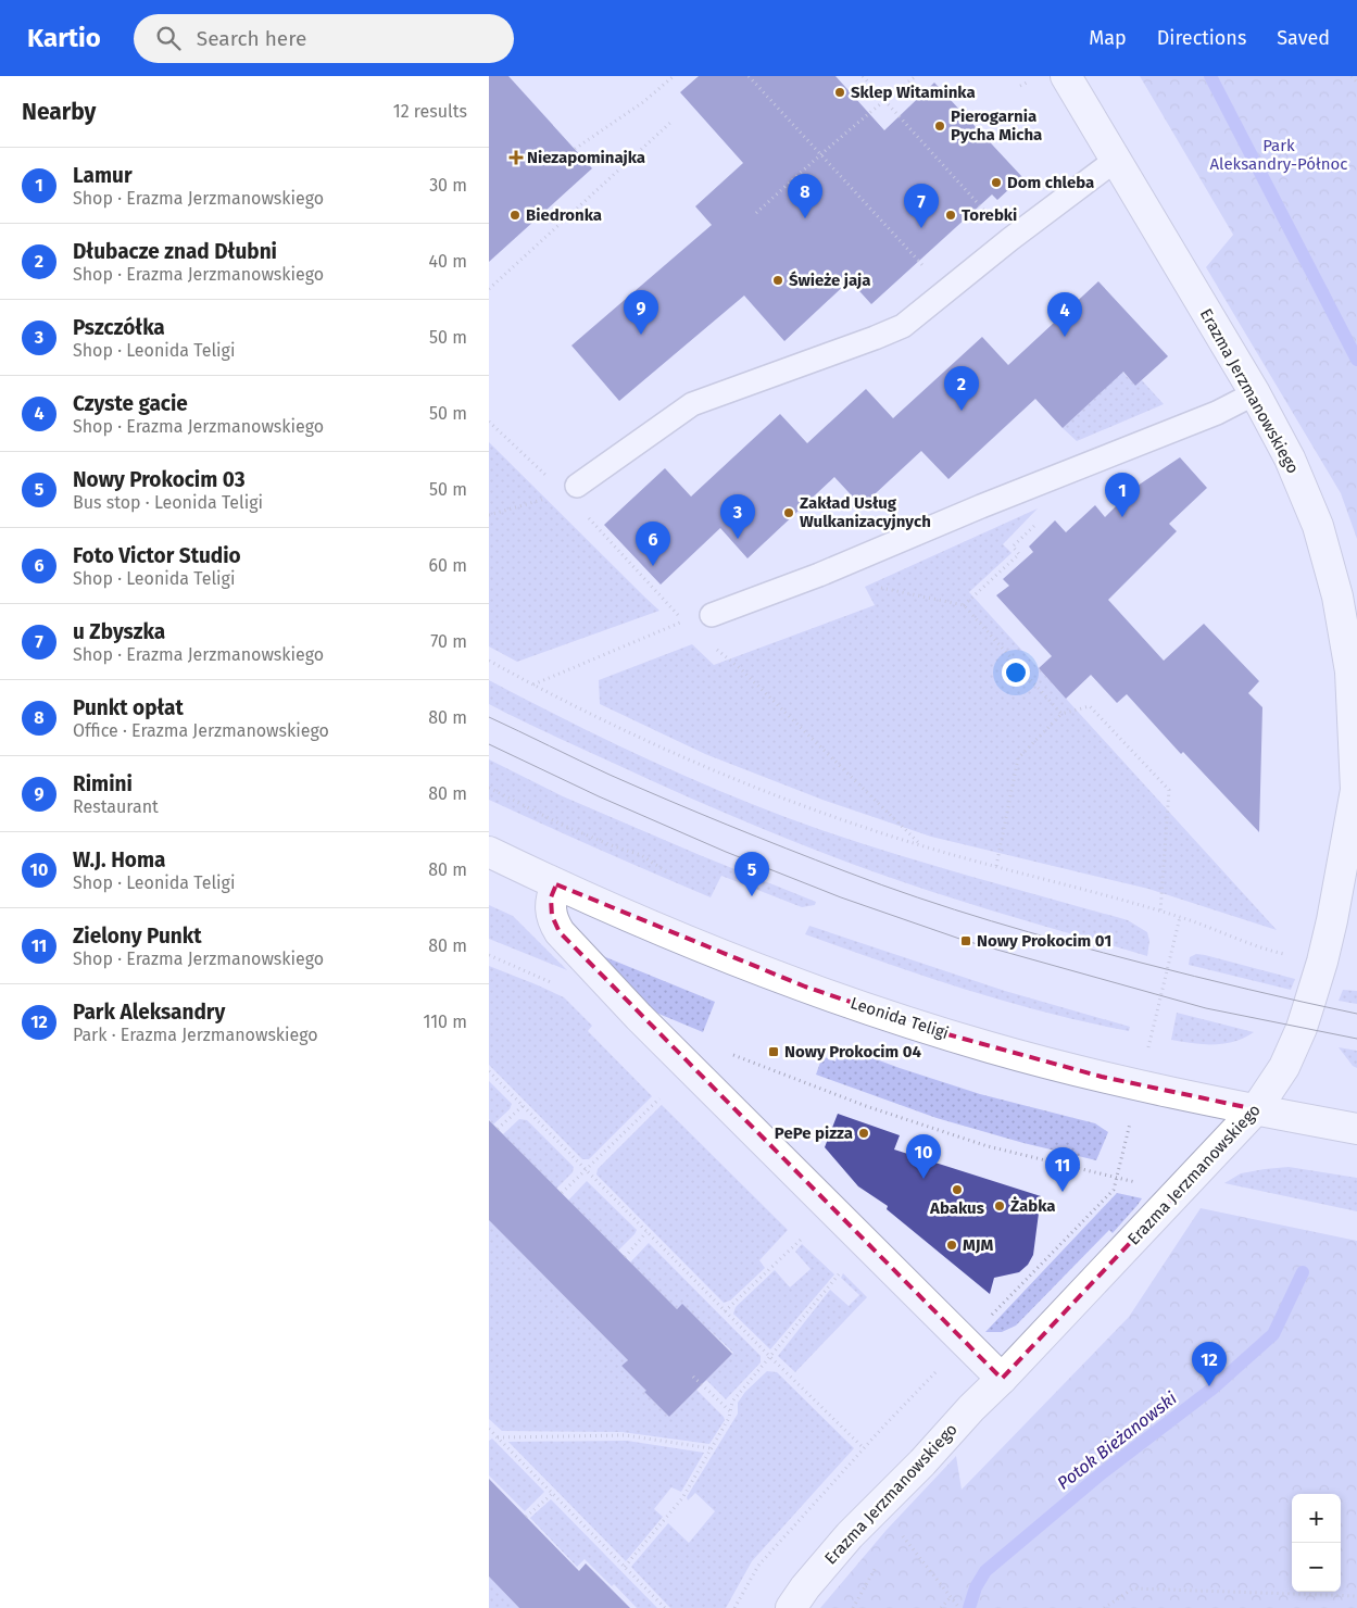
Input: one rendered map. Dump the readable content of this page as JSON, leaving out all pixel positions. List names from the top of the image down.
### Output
{
  "streets": {
    "street": ["Erazma Jerzmanowskiego", "Leonida Teligi"]
  },
  "crossings": [
    ["Erazma Jerzmanowskiego", "Leonida Teligi"]
  ],
  "water": ["Potok Bieżanowski"],
  "parks": ["Park Aleksandry-Północ"],
  "places": {
    "other": [
      "Sklep Witaminka",
      "Pierogarnia Pycha Micha",
      "Dom chleba",
      "Biedronka",
      "Torebki",
      "Świeże jaja",
      "Zakład Usług Wulkanizacyjnych",
      "PePe pizza",
      "Abakus",
      "Żabka",
      "MJM"
    ],
    "health": ["Niezapominajka"],
    "transit": ["Nowy Prokocim 01", "Nowy Prokocim 04"]
  },
  "page": {
    "header": "Kartio",
    "search": "Search here",
    "nav": ["Map", "Directions", "Saved"],
    "heading": ["Nearby", "12 results"],
    "list": [
      {
        "mark": "1",
        "name": "Lamur",
        "note": "Shop · Erazma Jerzmanowskiego",
        "value": "30 m"
      },
      {
        "mark": "2",
        "name": "Dłubacze znad Dłubni",
        "note": "Shop · Erazma Jerzmanowskiego",
        "value": "40 m"
      },
      {
        "mark": "3",
        "name": "Pszczółka",
        "note": "Shop · Leonida Teligi",
        "value": "50 m"
      },
      {
        "mark": "4",
        "name": "Czyste gacie",
        "note": "Shop · Erazma Jerzmanowskiego",
        "value": "50 m"
      },
      {
        "mark": "5",
        "name": "Nowy Prokocim 03",
        "note": "Bus stop · Leonida Teligi",
        "value": "50 m"
      },
      {
        "mark": "6",
        "name": "Foto Victor Studio",
        "note": "Shop · Leonida Teligi",
        "value": "60 m"
      },
      {
        "mark": "7",
        "name": "u Zbyszka",
        "note": "Shop · Erazma Jerzmanowskiego",
        "value": "70 m"
      },
      {
        "mark": "8",
        "name": "Punkt opłat",
        "note": "Office · Erazma Jerzmanowskiego",
        "value": "80 m"
      },
      {
        "mark": "9",
        "name": "Rimini",
        "note": "Restaurant",
        "value": "80 m"
      },
      {
        "mark": "10",
        "name": "W.J. Homa",
        "note": "Shop · Leonida Teligi",
        "value": "80 m"
      },
      {
        "mark": "11",
        "name": "Zielony Punkt",
        "note": "Shop · Erazma Jerzmanowskiego",
        "value": "80 m"
      },
      {
        "mark": "12",
        "name": "Park Aleksandry",
        "note": "Park · Erazma Jerzmanowskiego",
        "value": "110 m"
      }
    ],
    "pins": [
      "8",
      "7",
      "9",
      "4",
      "2",
      "1",
      "3",
      "6",
      "5",
      "10",
      "11",
      "12"
    ],
    "map_buttons": ["+", "−"]
  }
}
